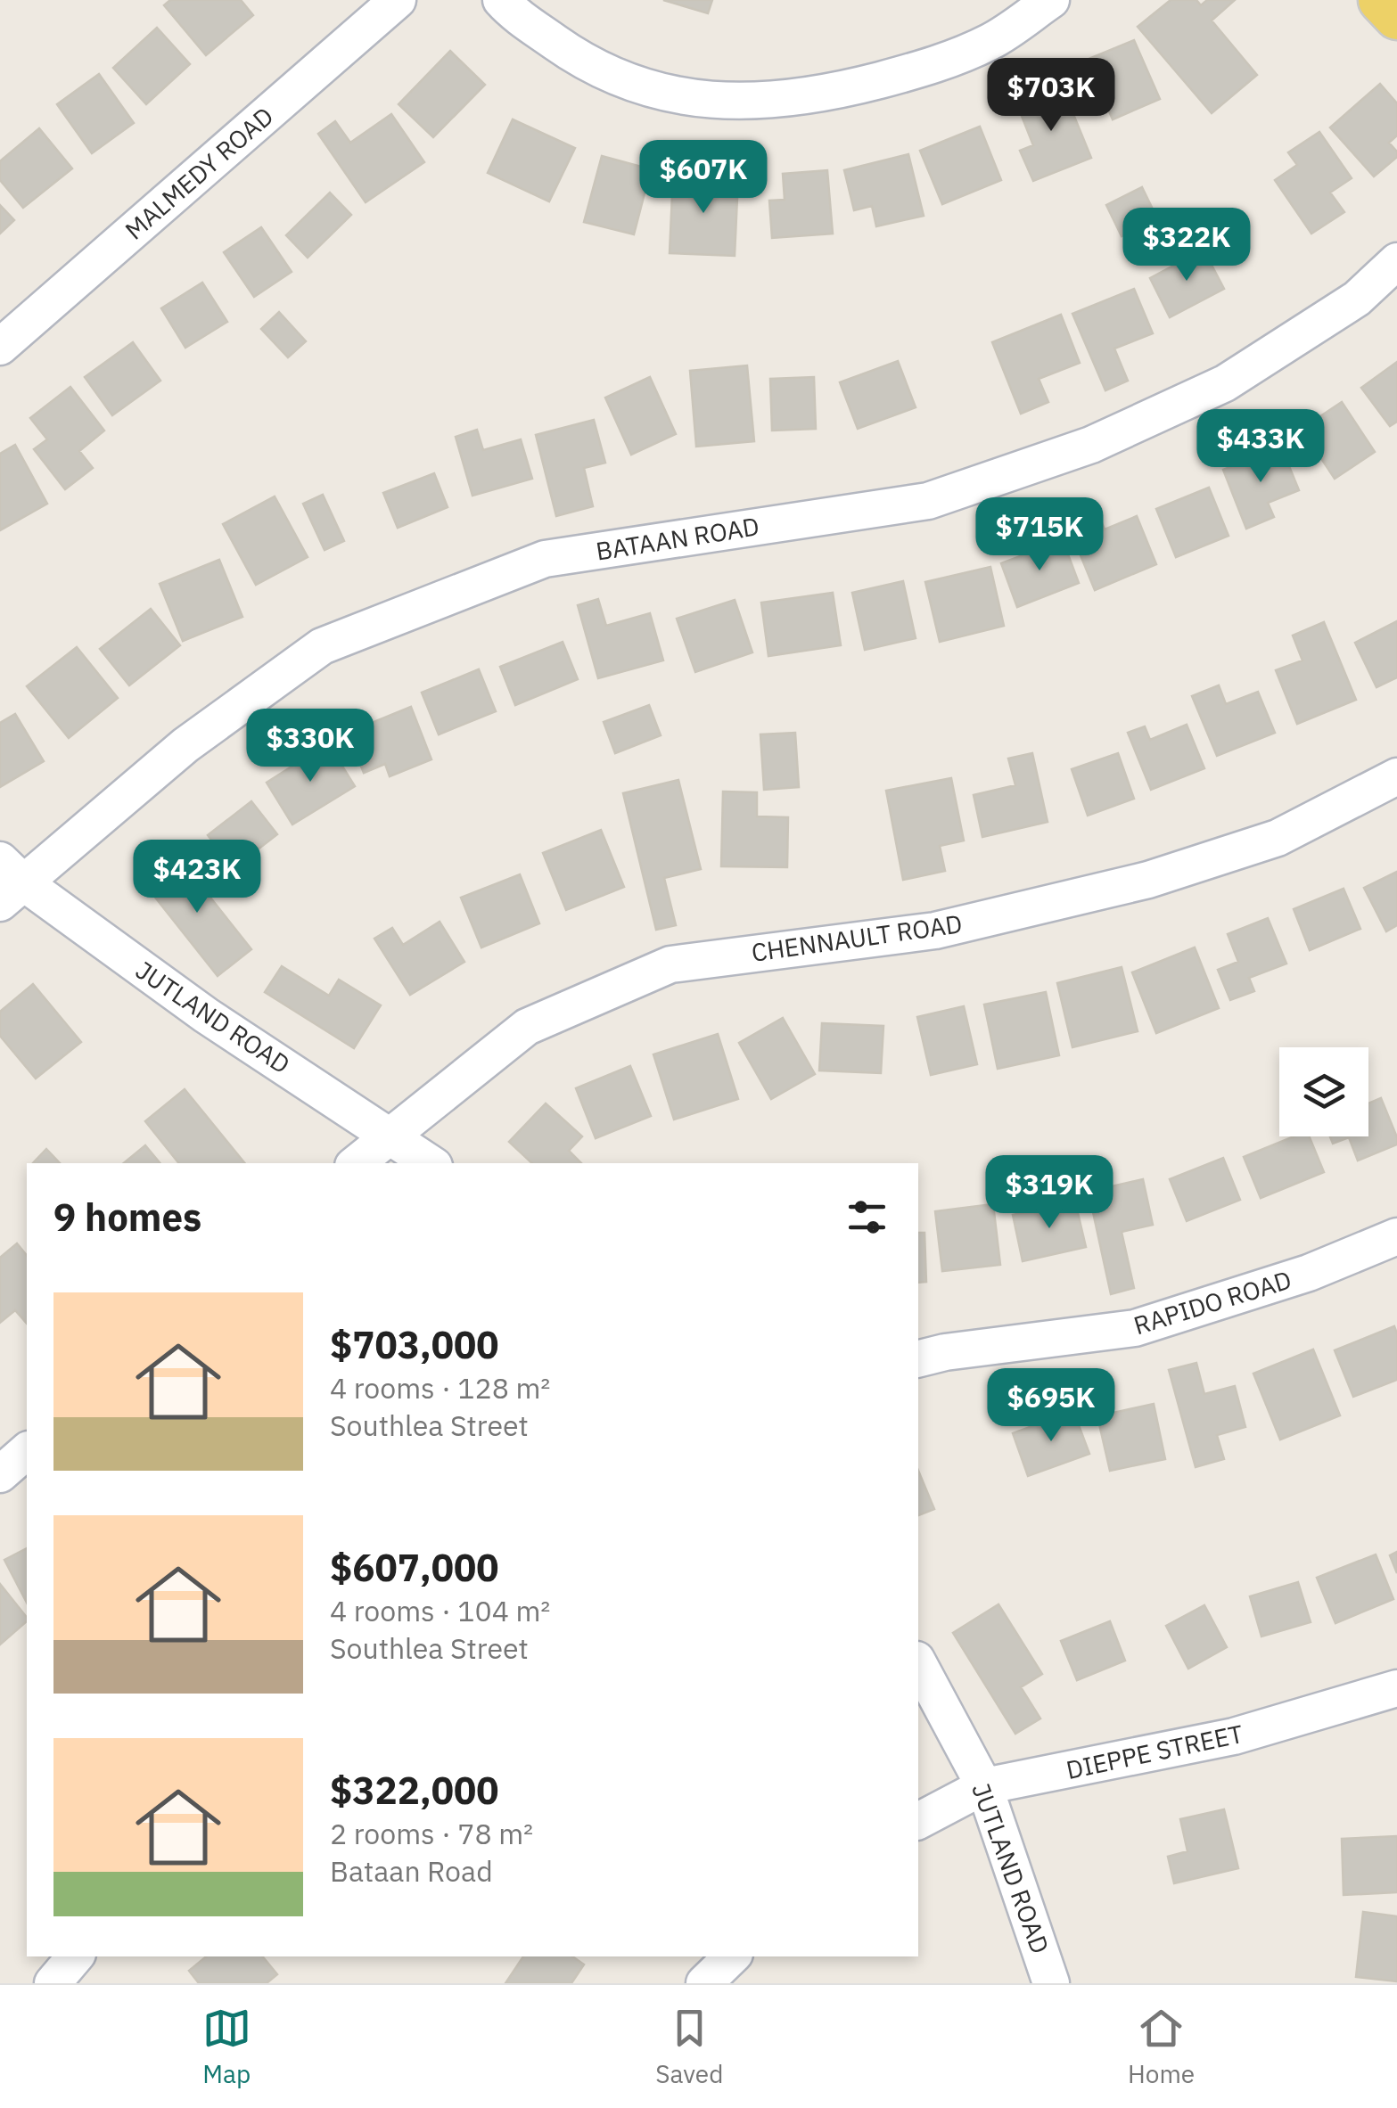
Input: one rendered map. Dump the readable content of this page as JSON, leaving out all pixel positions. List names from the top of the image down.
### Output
{
  "streets": {
    "street": [
      "MALMEDY ROAD",
      "BATAAN ROAD",
      "CHENNAULT ROAD",
      "JUTLAND ROAD",
      "RAPIDO ROAD",
      "DIEPPE STREET"
    ]
  },
  "crossings": [
    ["BATAAN ROAD", "JUTLAND ROAD"],
    ["CHENNAULT ROAD", "JUTLAND ROAD"],
    ["JUTLAND ROAD", "DIEPPE STREET"]
  ],
  "page": {
    "price": [
      "$703K",
      "$607K",
      "$322K",
      "$433K",
      "$715K",
      "$330K",
      "$423K",
      "$319K",
      "$695K"
    ],
    "heading": "9 homes",
    "list": [
      {
        "name": "$703,000",
        "note": "4 rooms · 128 m² · Southlea Street"
      },
      {
        "name": "$607,000",
        "note": "4 rooms · 104 m² · Southlea Street"
      },
      {
        "name": "$322,000",
        "note": "2 rooms · 78 m² · Bataan Road"
      }
    ],
    "tabs": ["Map", "Saved", "Home"]
  }
}
